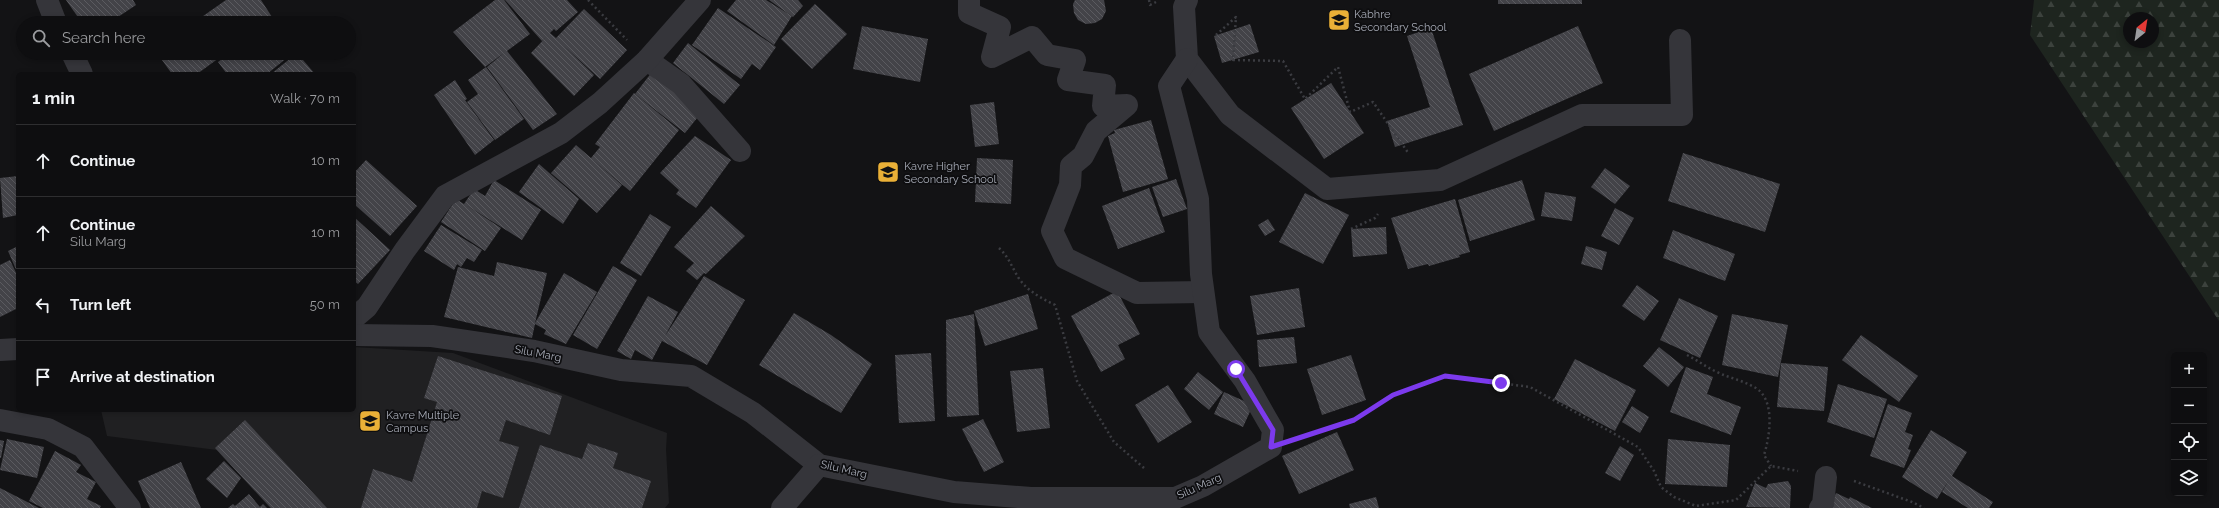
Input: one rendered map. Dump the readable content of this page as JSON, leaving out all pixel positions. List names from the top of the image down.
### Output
{
  "streets": {
    "street": ["Silu Marg"]
  },
  "places": {
    "school or university": ["Kabhre Secondary School", "Kavre Higher Secondary School", "Kavre Multiple Campus"]
  },
  "north": "top right",
  "page": {
    "search": "Search here",
    "heading": ["1 min", "Walk · 70 m"],
    "list": [
      ["Continue", "10 m"],
      ["Continue", "Silu Marg", "10 m"],
      ["Turn left", "50 m"],
      "Arrive at destination"
    ],
    "map_buttons": ["+", "−"]
  }
}
